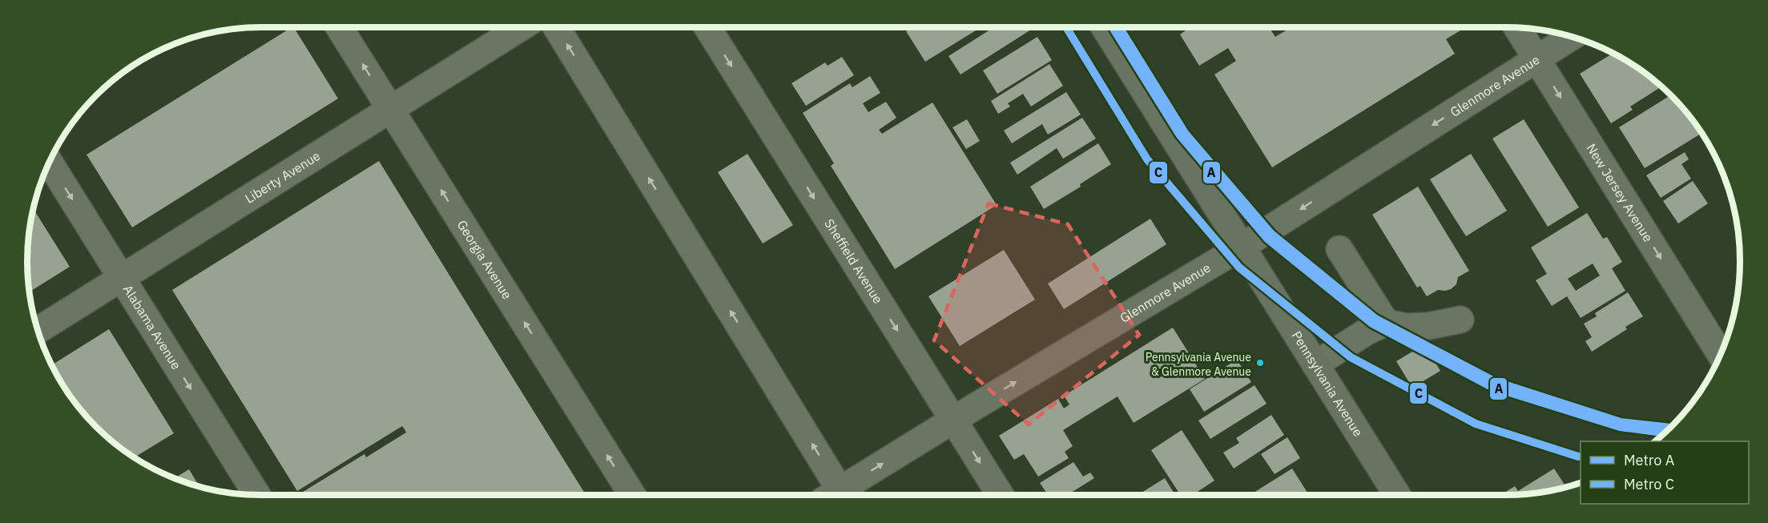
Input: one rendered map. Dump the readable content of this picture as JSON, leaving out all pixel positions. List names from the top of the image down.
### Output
{
  "streets": {
    "main road": ["Pennsylvania Avenue"],
    "street": [
      "Glenmore Avenue",
      "Liberty Avenue",
      "New Jersey Avenue",
      "Georgia Avenue",
      "Sheffield Avenue",
      "Alabama Avenue"
    ]
  },
  "crossings": [
    ["Glenmore Avenue", "New Jersey Avenue"],
    ["Glenmore Avenue", "Sheffield Avenue"],
    ["Glenmore Avenue", "Pennsylvania Avenue"],
    ["Liberty Avenue", "Georgia Avenue"],
    ["Liberty Avenue", "Alabama Avenue"]
  ],
  "one_way": ["New Jersey Avenue", "Alabama Avenue"],
  "places": ["Pennsylvania Avenue & Glenmore Avenue"],
  "lines": ["metro line A", "metro line C"],
  "legend": ["Metro A", "Metro C"]
}
